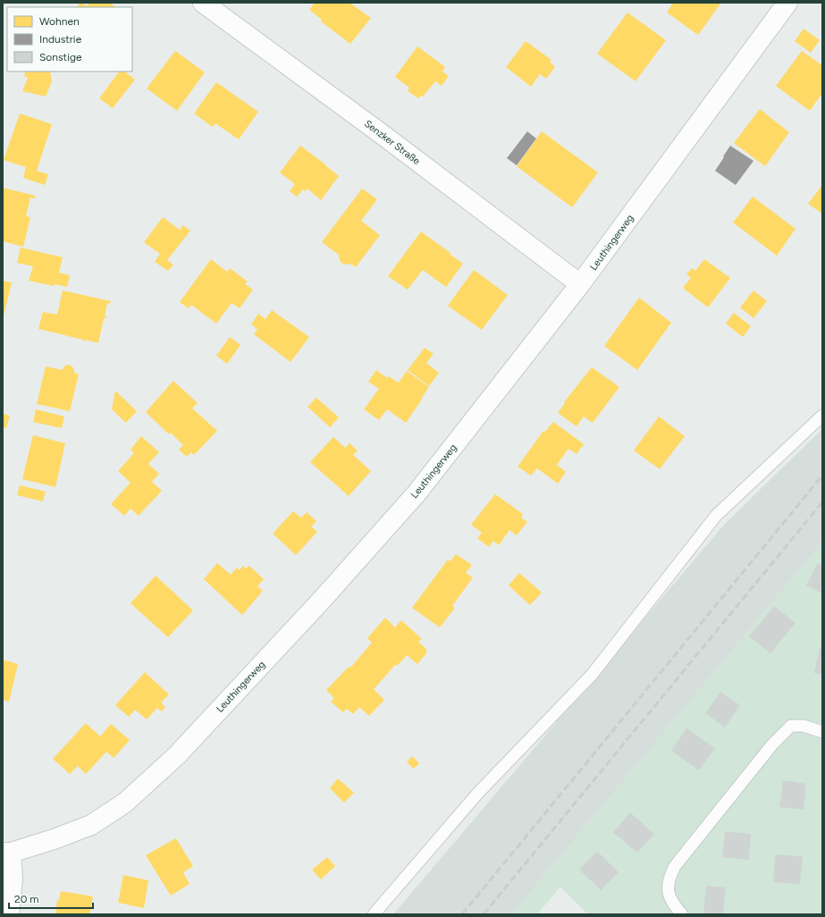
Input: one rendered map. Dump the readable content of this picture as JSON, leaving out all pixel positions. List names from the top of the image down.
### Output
{
  "streets": {
    "street": ["Senzker Straße", "Leuthingerweg"]
  },
  "crossings": [
    ["Senzker Straße", "Leuthingerweg"]
  ],
  "legend": ["Wohnen", "Industrie", "Sonstige"],
  "scale_bar": "20 m"
}
